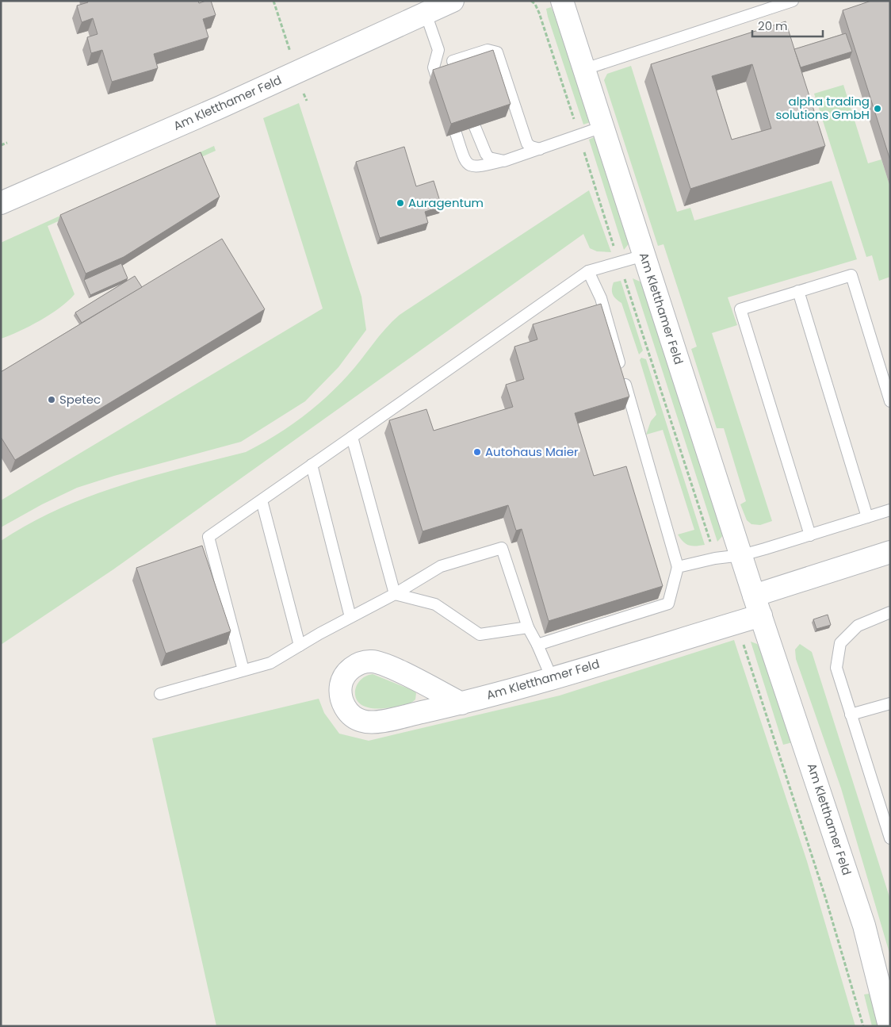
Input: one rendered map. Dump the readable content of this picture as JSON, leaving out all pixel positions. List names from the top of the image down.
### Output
{
  "streets": {
    "street": ["Am Kletthamer Feld"]
  },
  "places": [
    "alpha trading solutions GmbH",
    "Auragentum",
    "Spetec",
    "Autohaus Maier"
  ],
  "scale_bar": "20 m"
}
